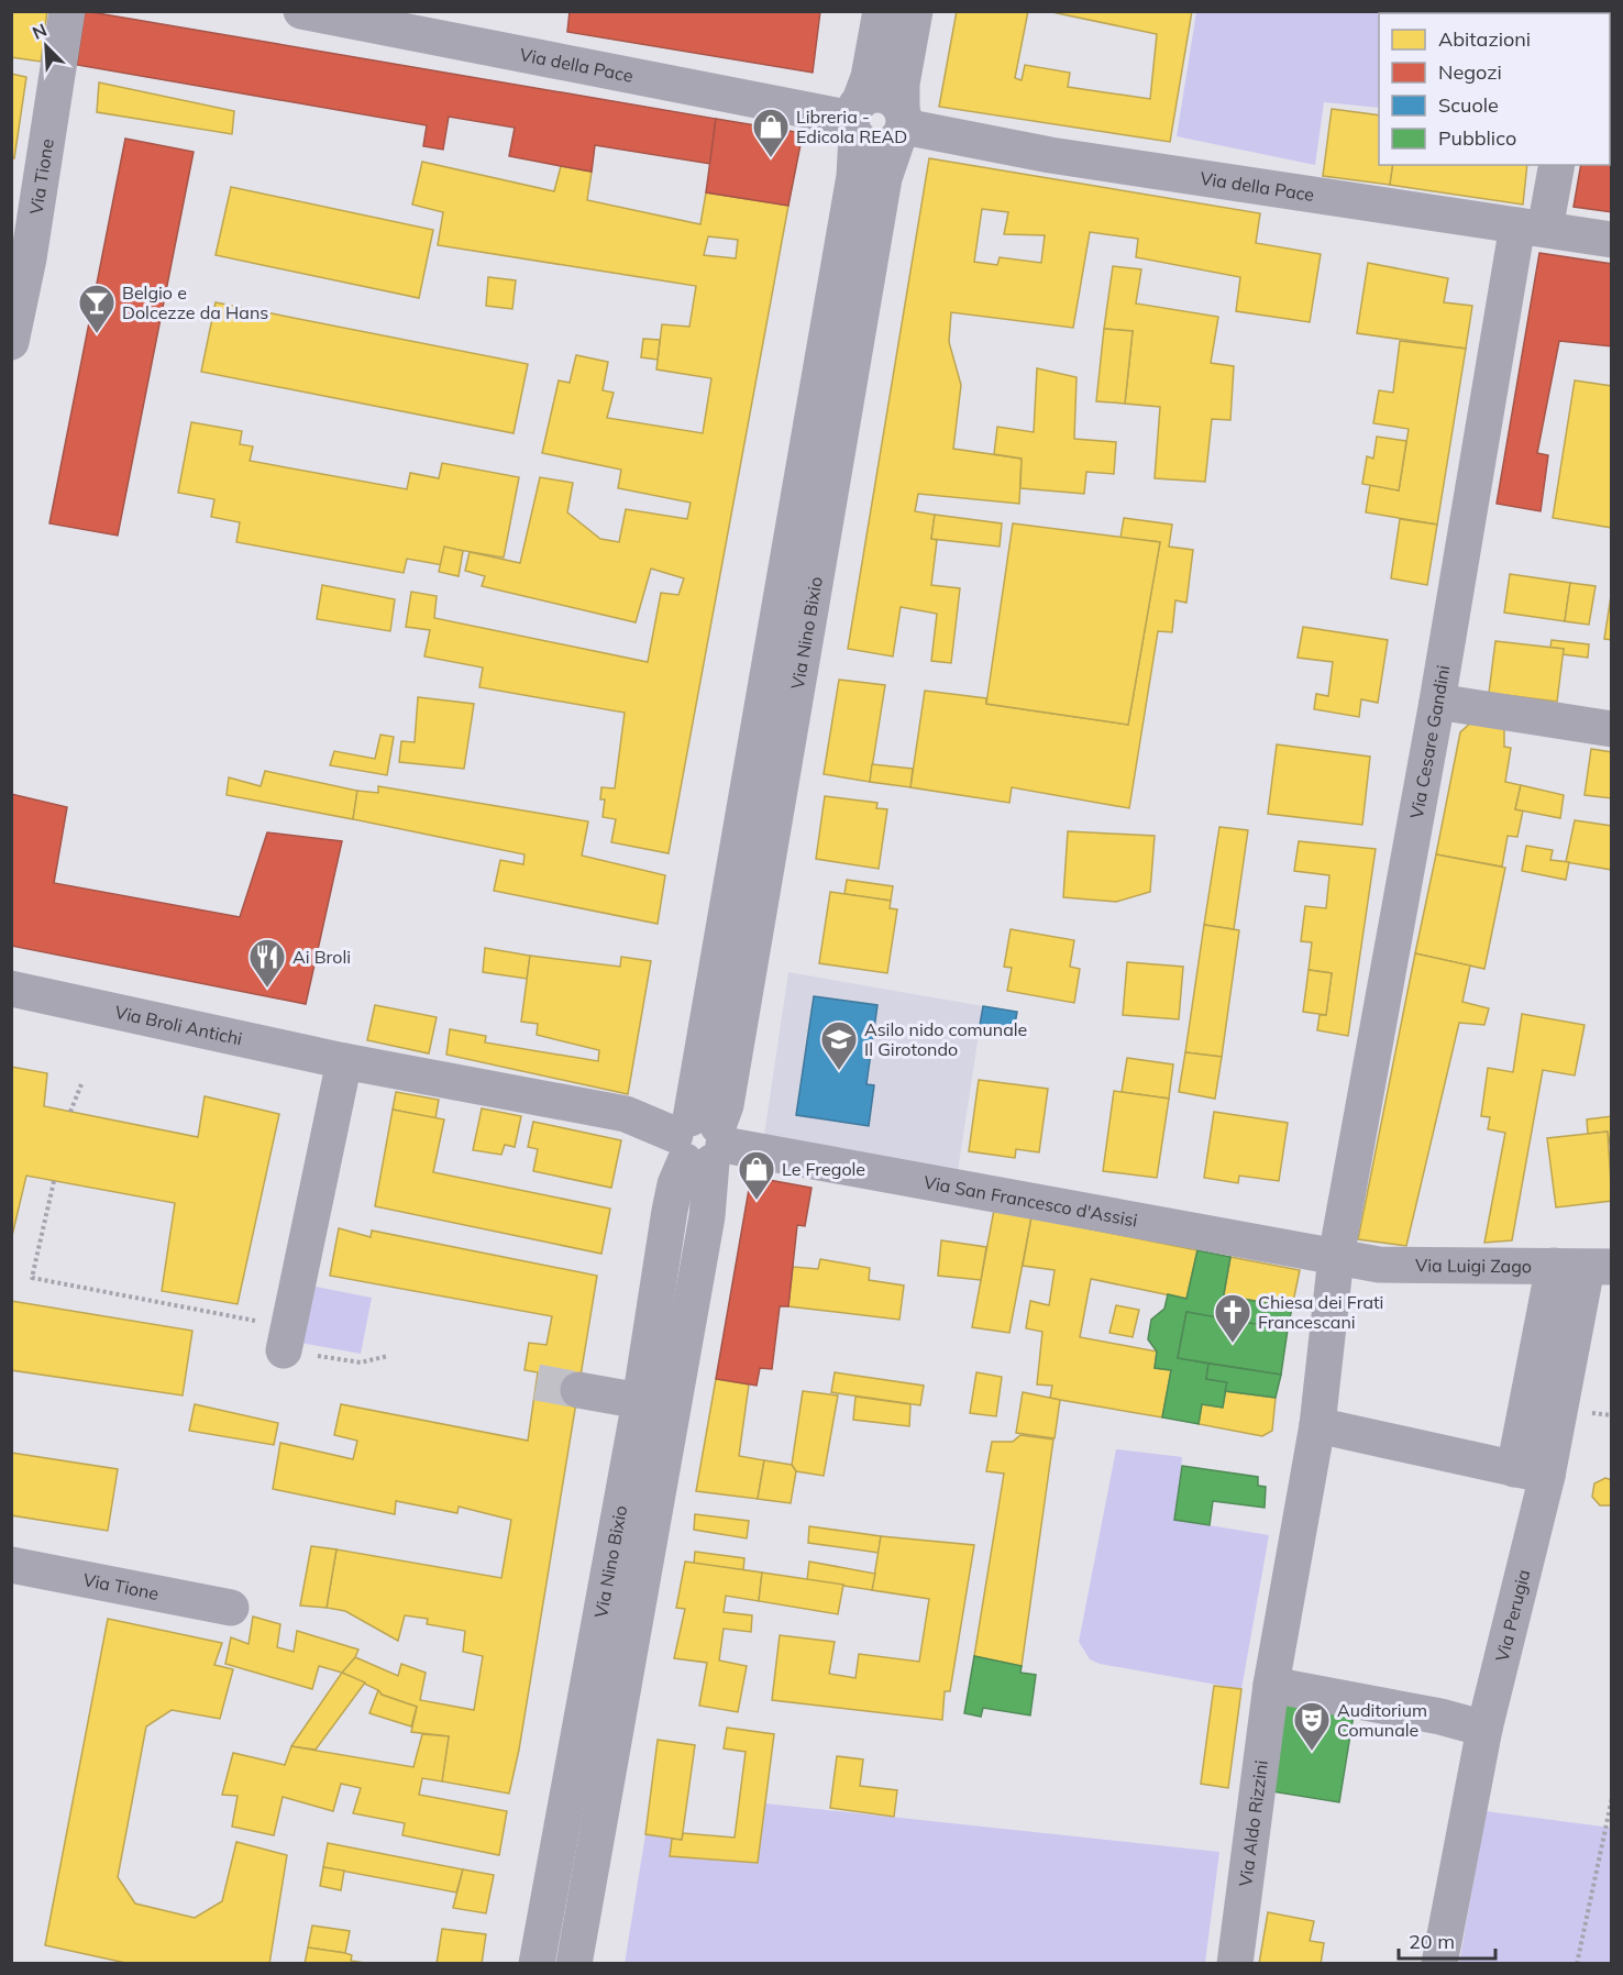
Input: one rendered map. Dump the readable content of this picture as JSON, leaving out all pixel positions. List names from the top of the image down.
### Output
{
  "streets": {
    "street": [
      "Via della Pace",
      "Via Tione",
      "Via Nino Bixio",
      "Via Cesare Gandini",
      "Via Broli Antichi",
      "Via San Francesco d'Assisi",
      "Via Luigi Zago",
      "Via Perugia",
      "Via Aldo Rizzini"
    ]
  },
  "crossings": [
    ["Via della Pace", "Via Nino Bixio"],
    ["Via della Pace", "Via Cesare Gandini"],
    ["Via Nino Bixio", "Via Broli Antichi"],
    ["Via Nino Bixio", "Via San Francesco d'Assisi"],
    ["Via Cesare Gandini", "Via San Francesco d'Assisi"],
    ["Via Cesare Gandini", "Via Luigi Zago"],
    ["Via Cesare Gandini", "Via Aldo Rizzini"],
    ["Via Broli Antichi", "Via San Francesco d'Assisi"],
    ["Via San Francesco d'Assisi", "Via Luigi Zago"],
    ["Via San Francesco d'Assisi", "Via Aldo Rizzini"],
    ["Via Luigi Zago", "Via Perugia"],
    ["Via Luigi Zago", "Via Aldo Rizzini"]
  ],
  "places": {
    "shop": ["Libreria - Edicola READ", "Le Fregole"],
    "bar": ["Belgio e Dolcezze da Hans"],
    "restaurant": ["Ai Broli"],
    "school or university": ["Asilo nido comunale Il Girotondo"],
    "church": ["Chiesa dei Frati Francescani"],
    "theatre": ["Auditorium Comunale"]
  },
  "legend": [
    "Abitazioni",
    "Negozi",
    "Scuole",
    "Pubblico"
  ],
  "scale_bar": "20 m",
  "north": "top left"
}
